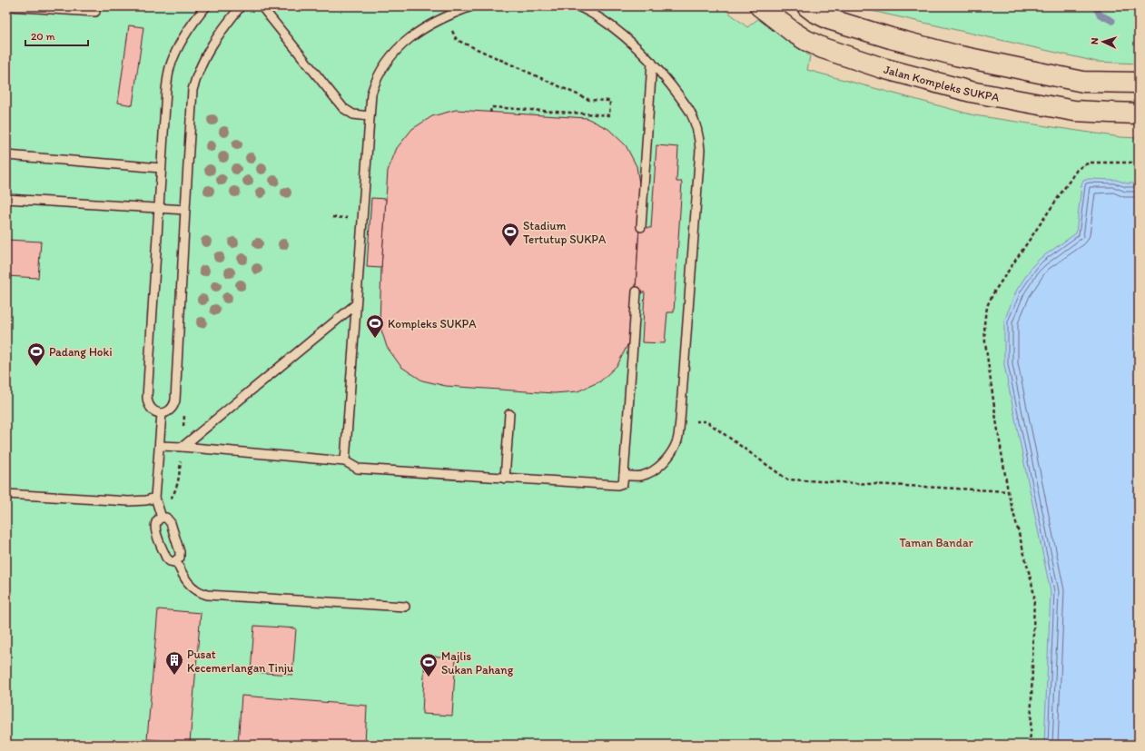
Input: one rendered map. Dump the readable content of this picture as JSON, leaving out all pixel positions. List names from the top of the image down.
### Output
{
  "streets": {
    "street": ["Jalan Kompleks SUKPA"]
  },
  "parks": ["Taman Bandar"],
  "places": {
    "sports": [
      "Stadium Tertutup SUKPA",
      "Kompleks SUKPA",
      "Padang Hoki",
      "Majlis Sukan Pahang"
    ],
    "building": ["Pusat Kecemerlangan Tinju"]
  },
  "scale_bar": "20 m",
  "north": "left"
}
